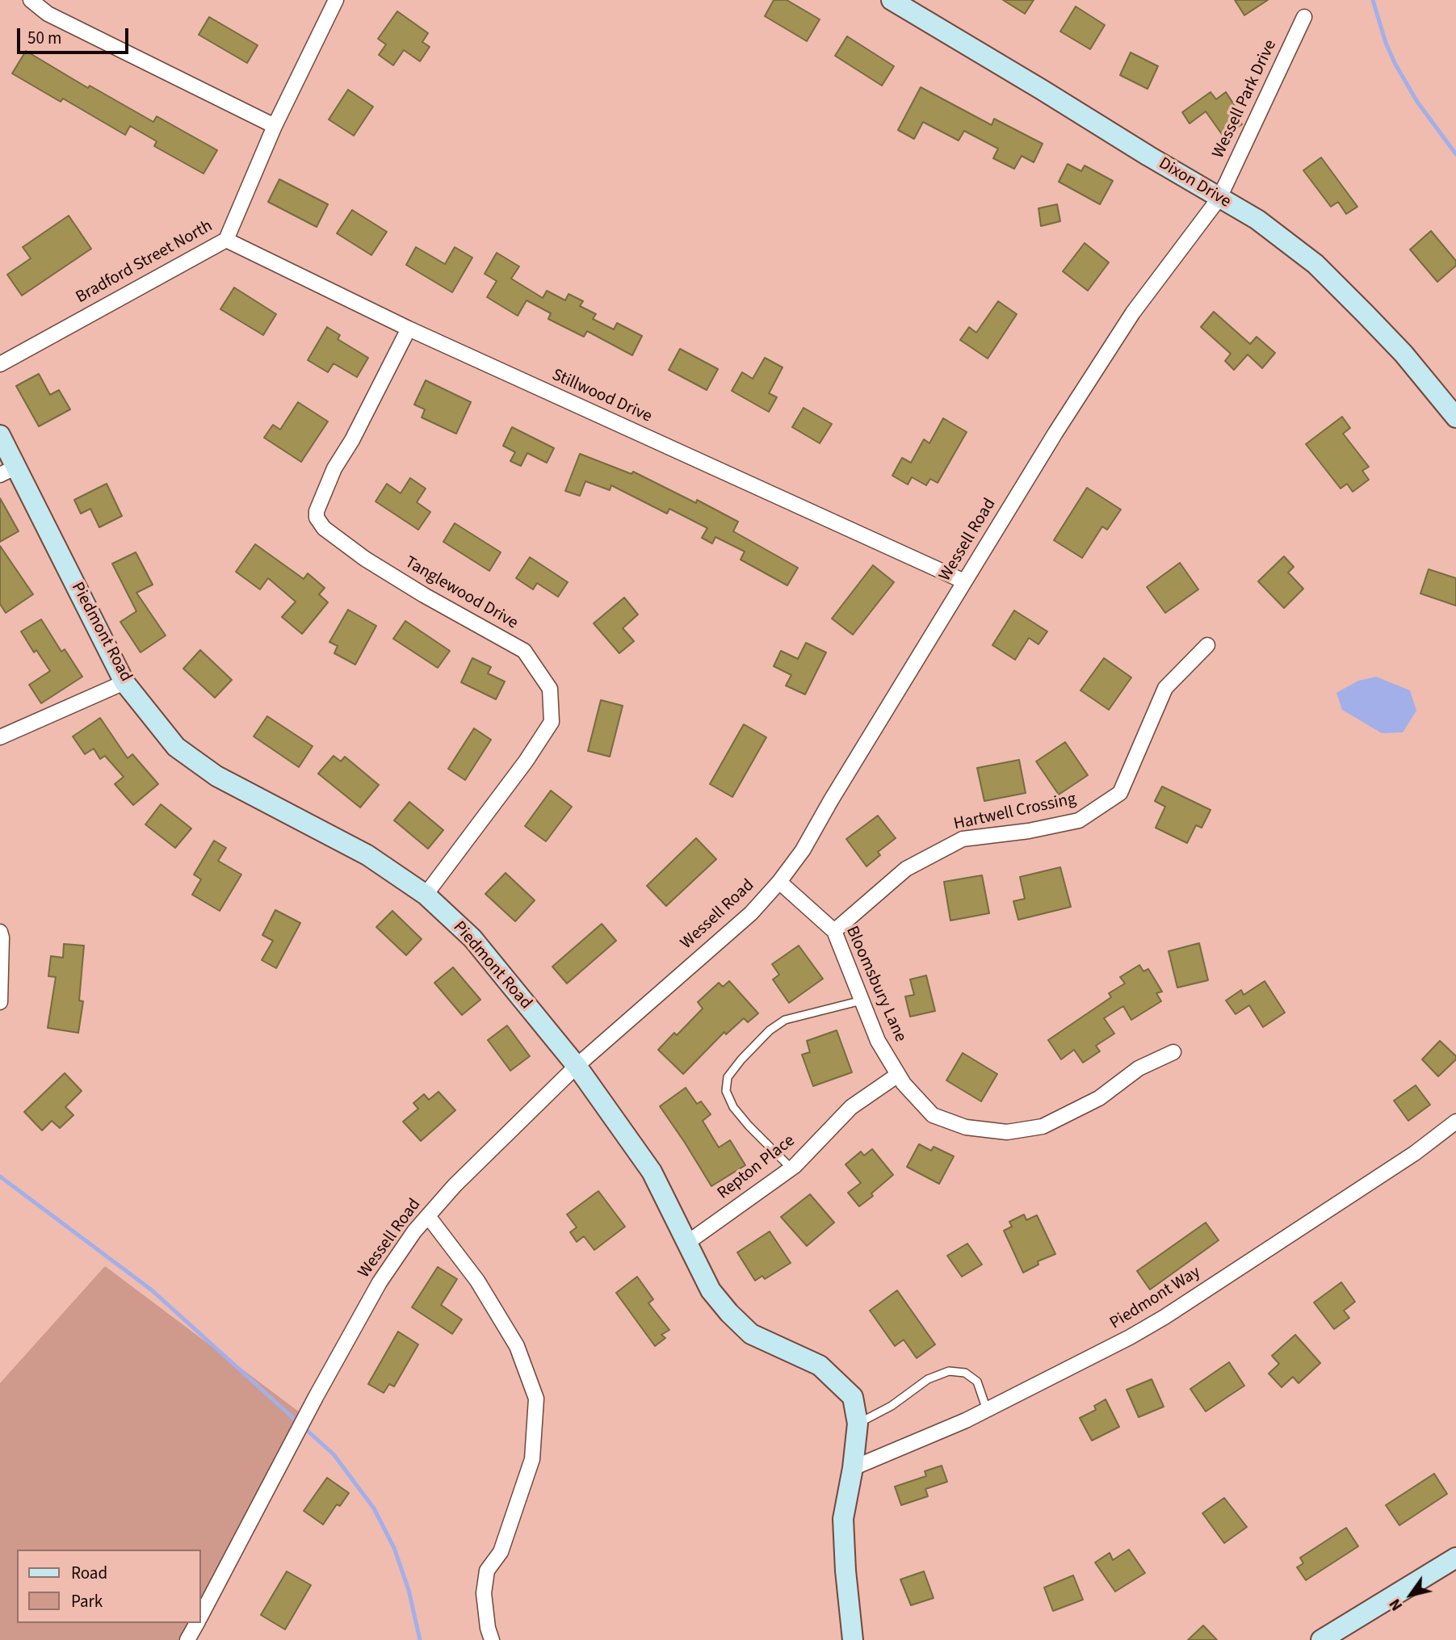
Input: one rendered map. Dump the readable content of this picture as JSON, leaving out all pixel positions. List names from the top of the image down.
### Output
{
  "streets": {
    "street": [
      "Wessell Park Drive",
      "Dixon Drive",
      "Bradford Street North",
      "Stillwood Drive",
      "Wessell Road",
      "Tanglewood Drive",
      "Piedmont Road",
      "Hartwell Crossing",
      "Bloomsbury Lane",
      "Repton Place",
      "Piedmont Way"
    ]
  },
  "crossings": [
    ["Wessell Park Drive", "Dixon Drive"],
    ["Wessell Park Drive", "Wessell Road"],
    ["Dixon Drive", "Wessell Road"],
    ["Bradford Street North", "Stillwood Drive"],
    ["Stillwood Drive", "Wessell Road"],
    ["Stillwood Drive", "Tanglewood Drive"],
    ["Wessell Road", "Piedmont Road"],
    ["Wessell Road", "Bloomsbury Lane"],
    ["Tanglewood Drive", "Piedmont Road"],
    ["Piedmont Road", "Repton Place"],
    ["Piedmont Road", "Piedmont Way"],
    ["Hartwell Crossing", "Bloomsbury Lane"],
    ["Bloomsbury Lane", "Repton Place"]
  ],
  "legend": ["Road", "Park"],
  "scale_bar": "50 m",
  "north": "bottom left"
}
